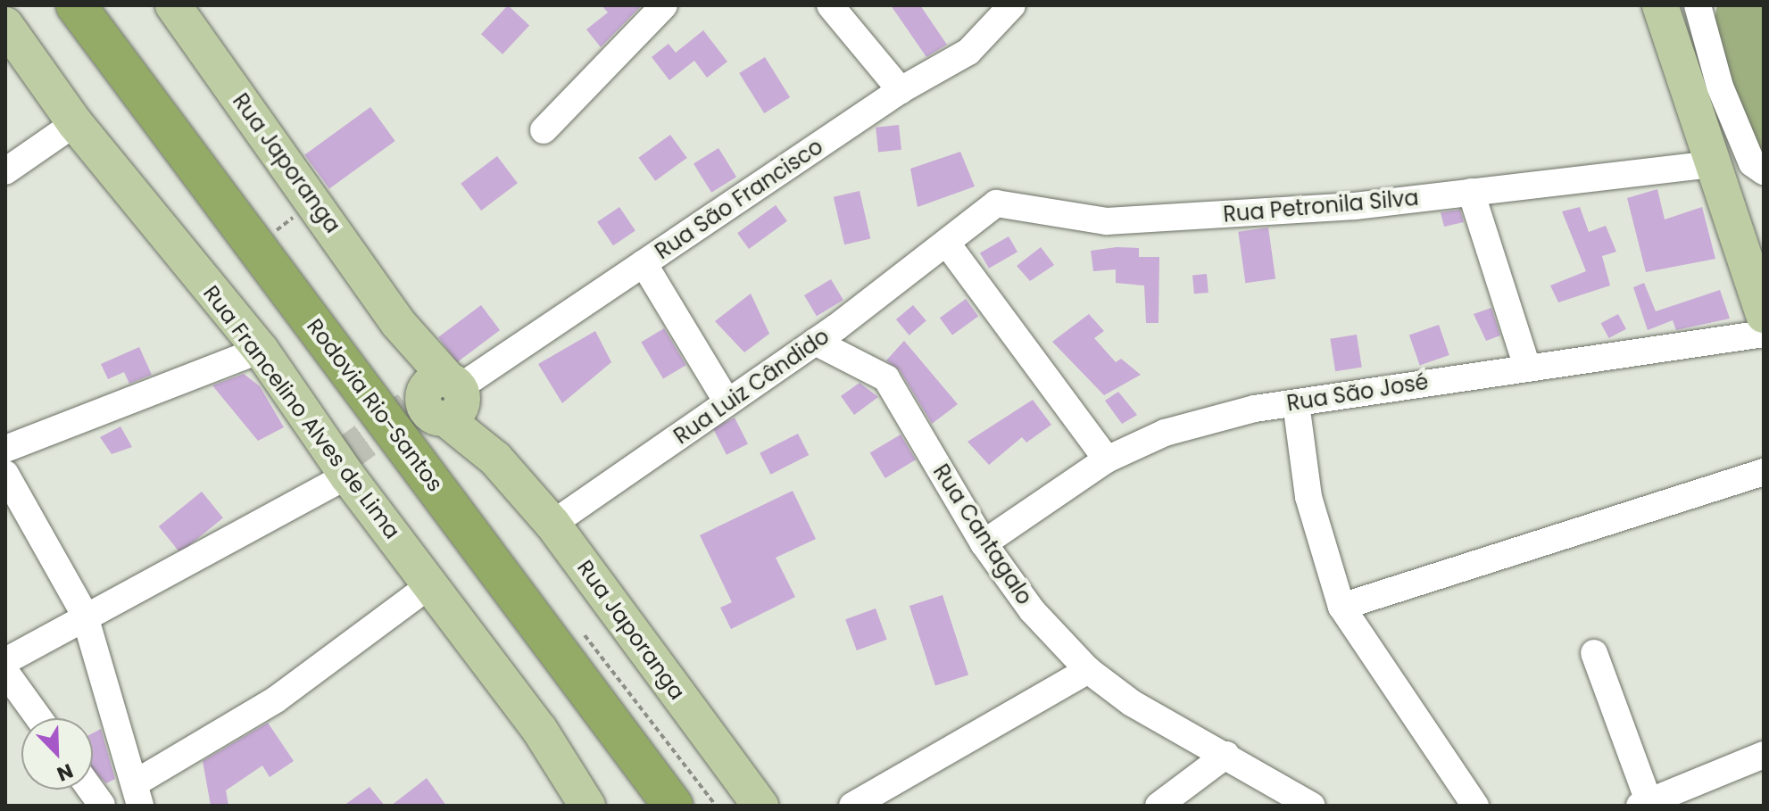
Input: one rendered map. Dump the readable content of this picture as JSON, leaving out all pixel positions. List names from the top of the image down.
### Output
{
  "streets": {
    "highway": ["Rodovia Rio-Santos"],
    "main road": ["Rua Japoranga", "Rua Francelino Alves de Lima"],
    "street": [
      "Rua São Francisco",
      "Rua Petronila Silva",
      "Rua Luiz Cândido",
      "Rua São José",
      "Rua Cantagalo"
    ]
  },
  "crossings": [
    ["Rua Japoranga", "Rua São Francisco"],
    ["Rua Japoranga", "Rua Luiz Cândido"],
    ["Rua Petronila Silva", "Rua Luiz Cândido"],
    ["Rua Luiz Cândido", "Rua Cantagalo"],
    ["Rua São José", "Rua Cantagalo"]
  ],
  "north": "bottom right"
}
